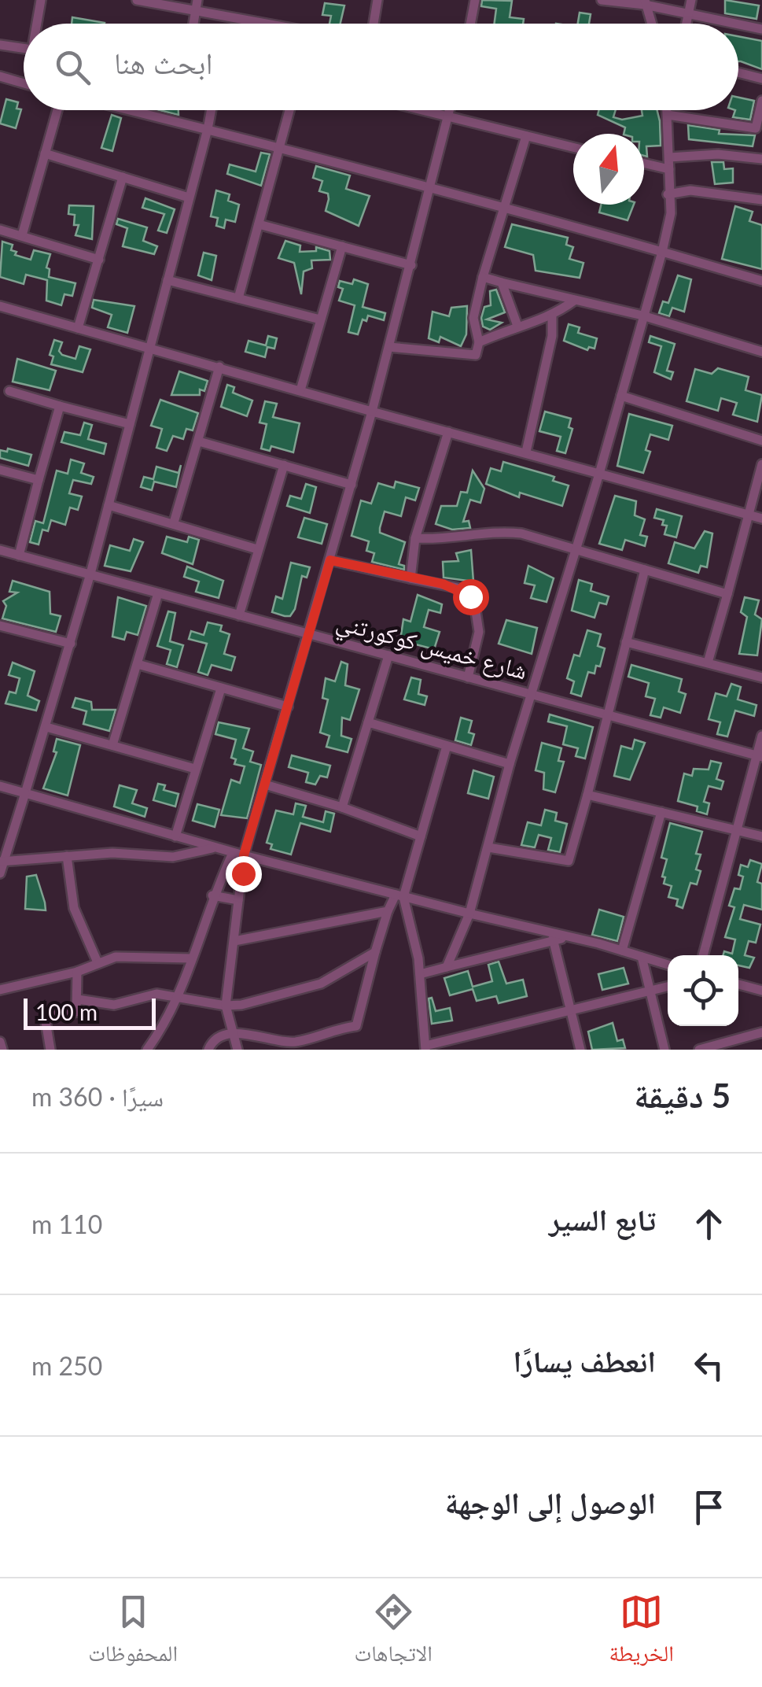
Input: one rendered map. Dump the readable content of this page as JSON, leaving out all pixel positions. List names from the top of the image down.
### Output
{
  "streets": {
    "street": ["شارع خميس كوكورتني"]
  },
  "scale_bar": "100 m",
  "north": "top",
  "page": {
    "search": "ابحث هنا",
    "scale": "100 m",
    "heading": ["5 دقيقة", "سيرًا · 360 m"],
    "list": [
      ["تابع السير", "110 m"],
      ["انعطف يسارًا", "250 m"],
      "الوصول إلى الوجهة"
    ],
    "nav": ["الخريطة", "الاتجاهات", "المحفوظات"]
  }
}
